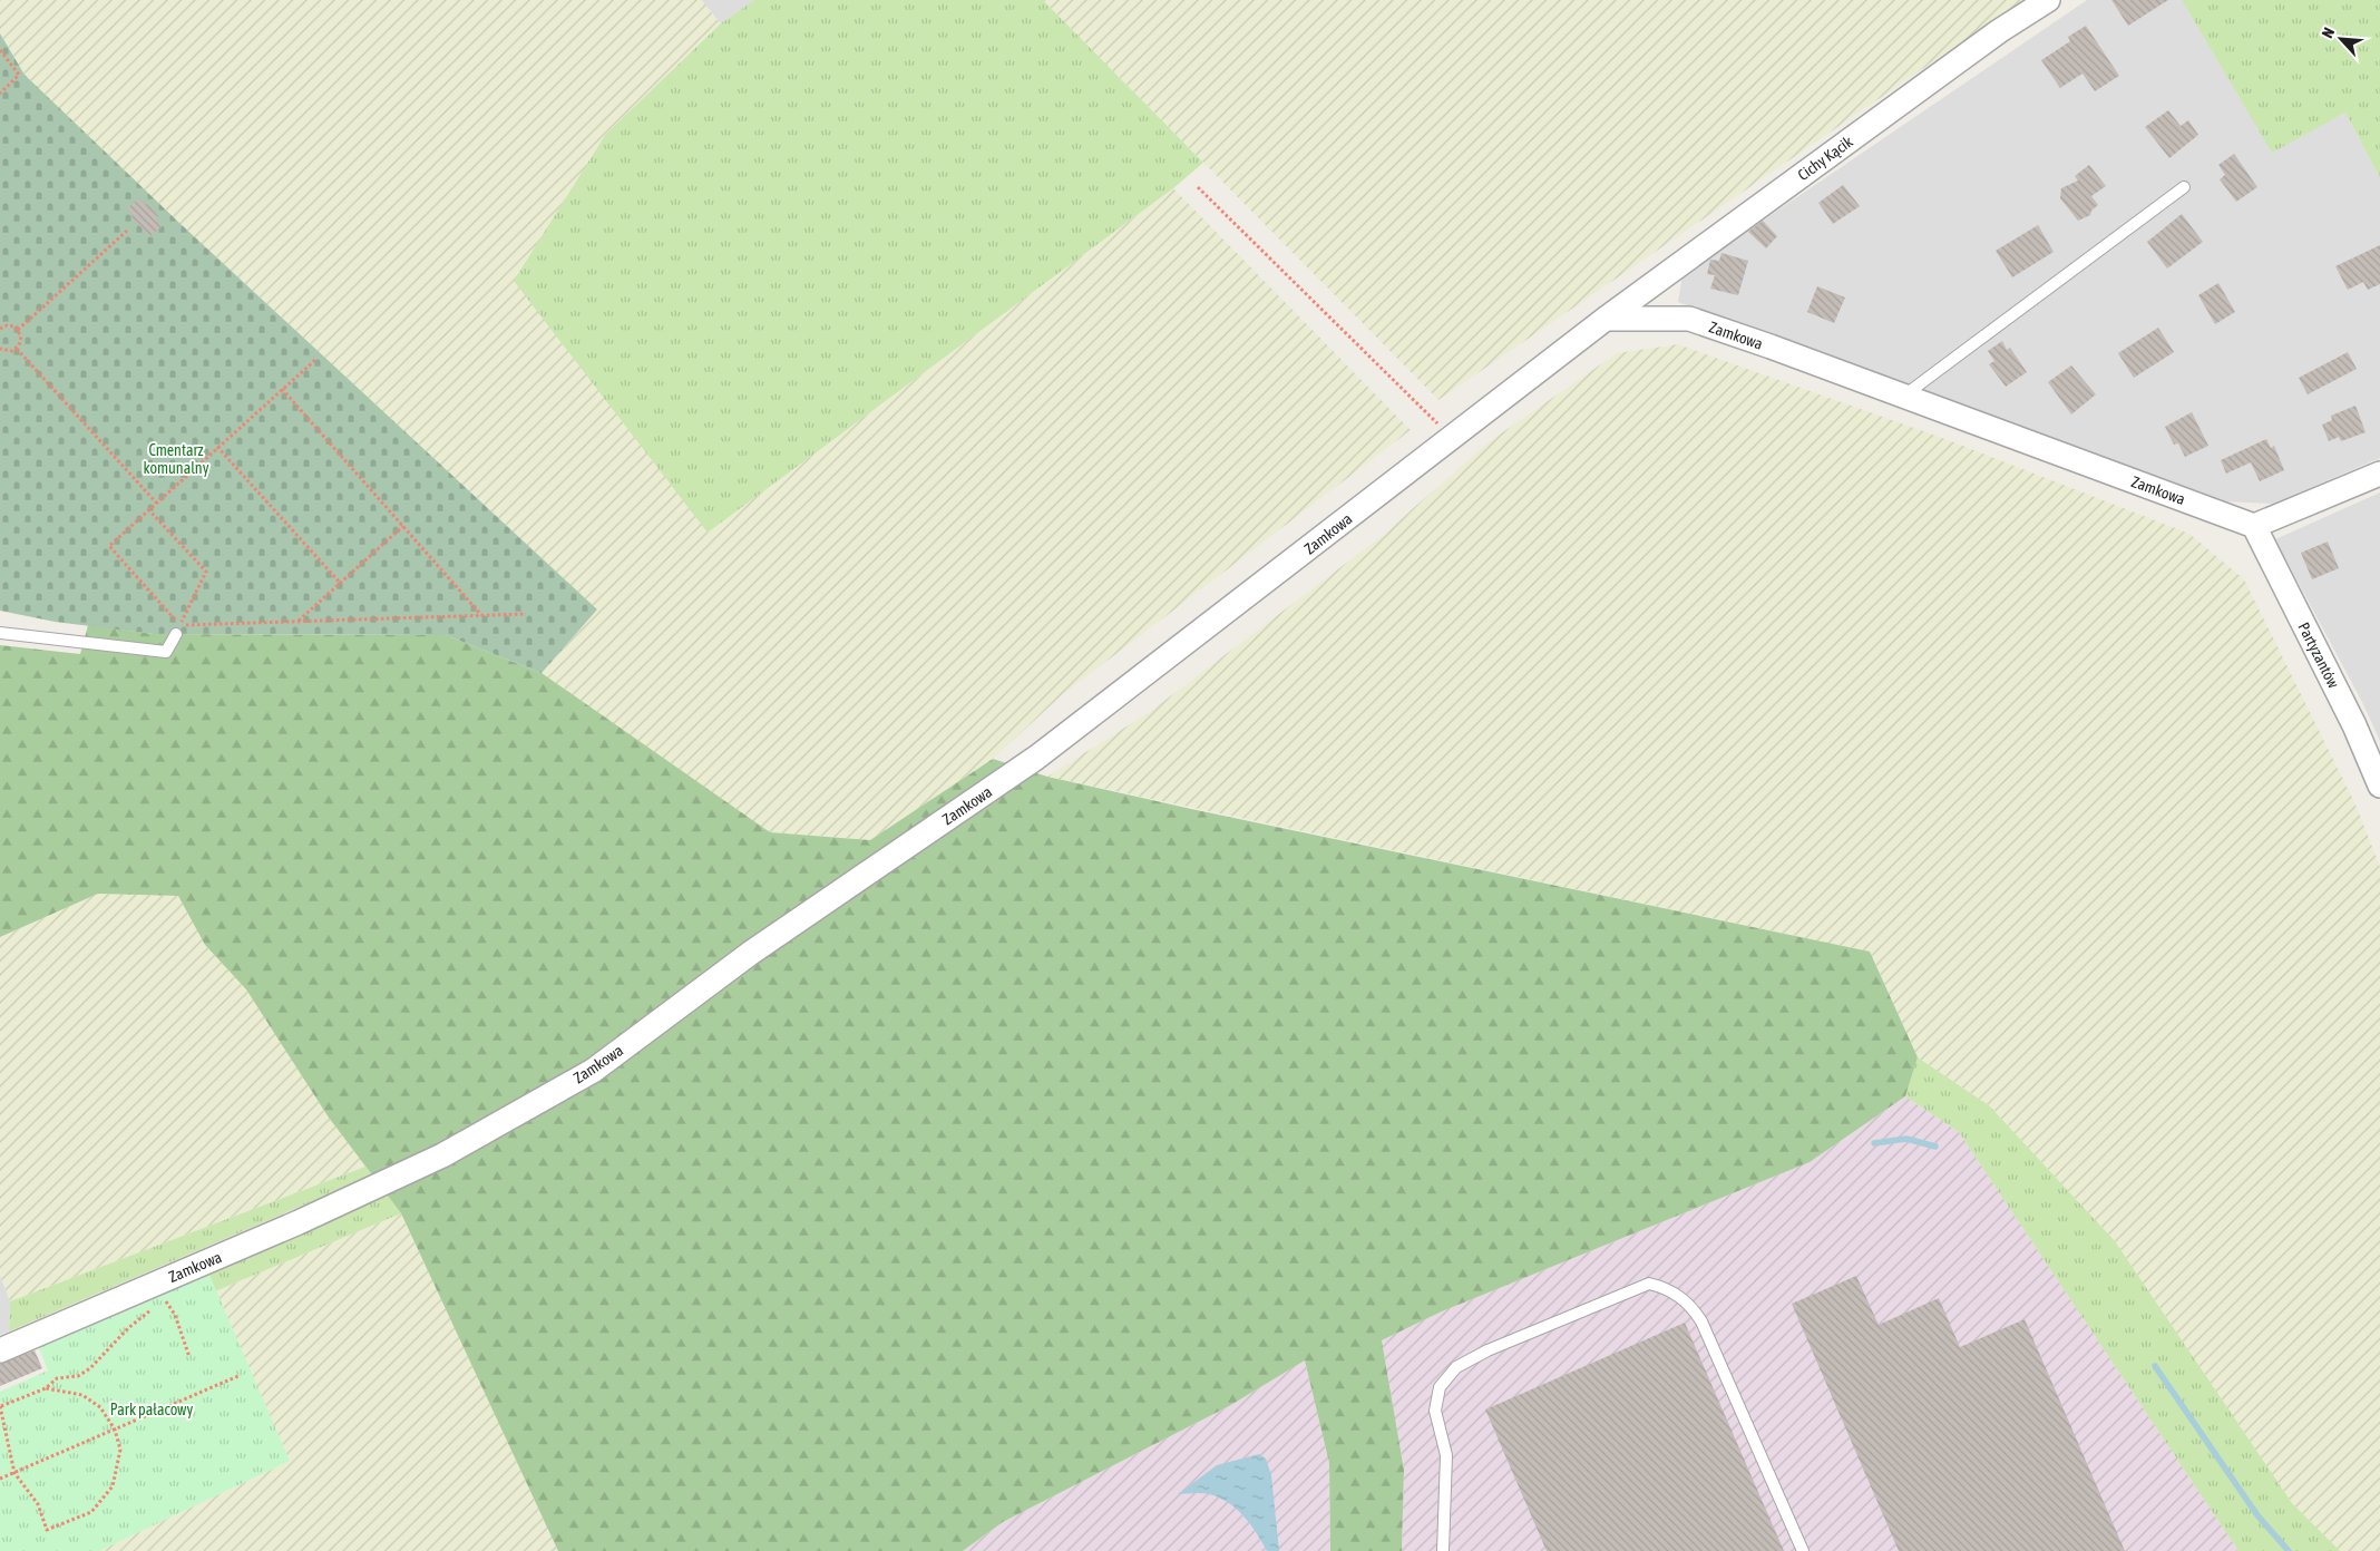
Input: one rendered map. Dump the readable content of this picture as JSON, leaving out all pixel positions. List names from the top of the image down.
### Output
{
  "streets": {
    "street": ["Cichy Kącik", "Zamkowa", "Partyzantów"]
  },
  "crossings": [
    ["Cichy Kącik", "Zamkowa"],
    ["Zamkowa", "Partyzantów"]
  ],
  "parks": ["Cmentarz komunalny", "Park pałacowy"],
  "north": "top left"
}
